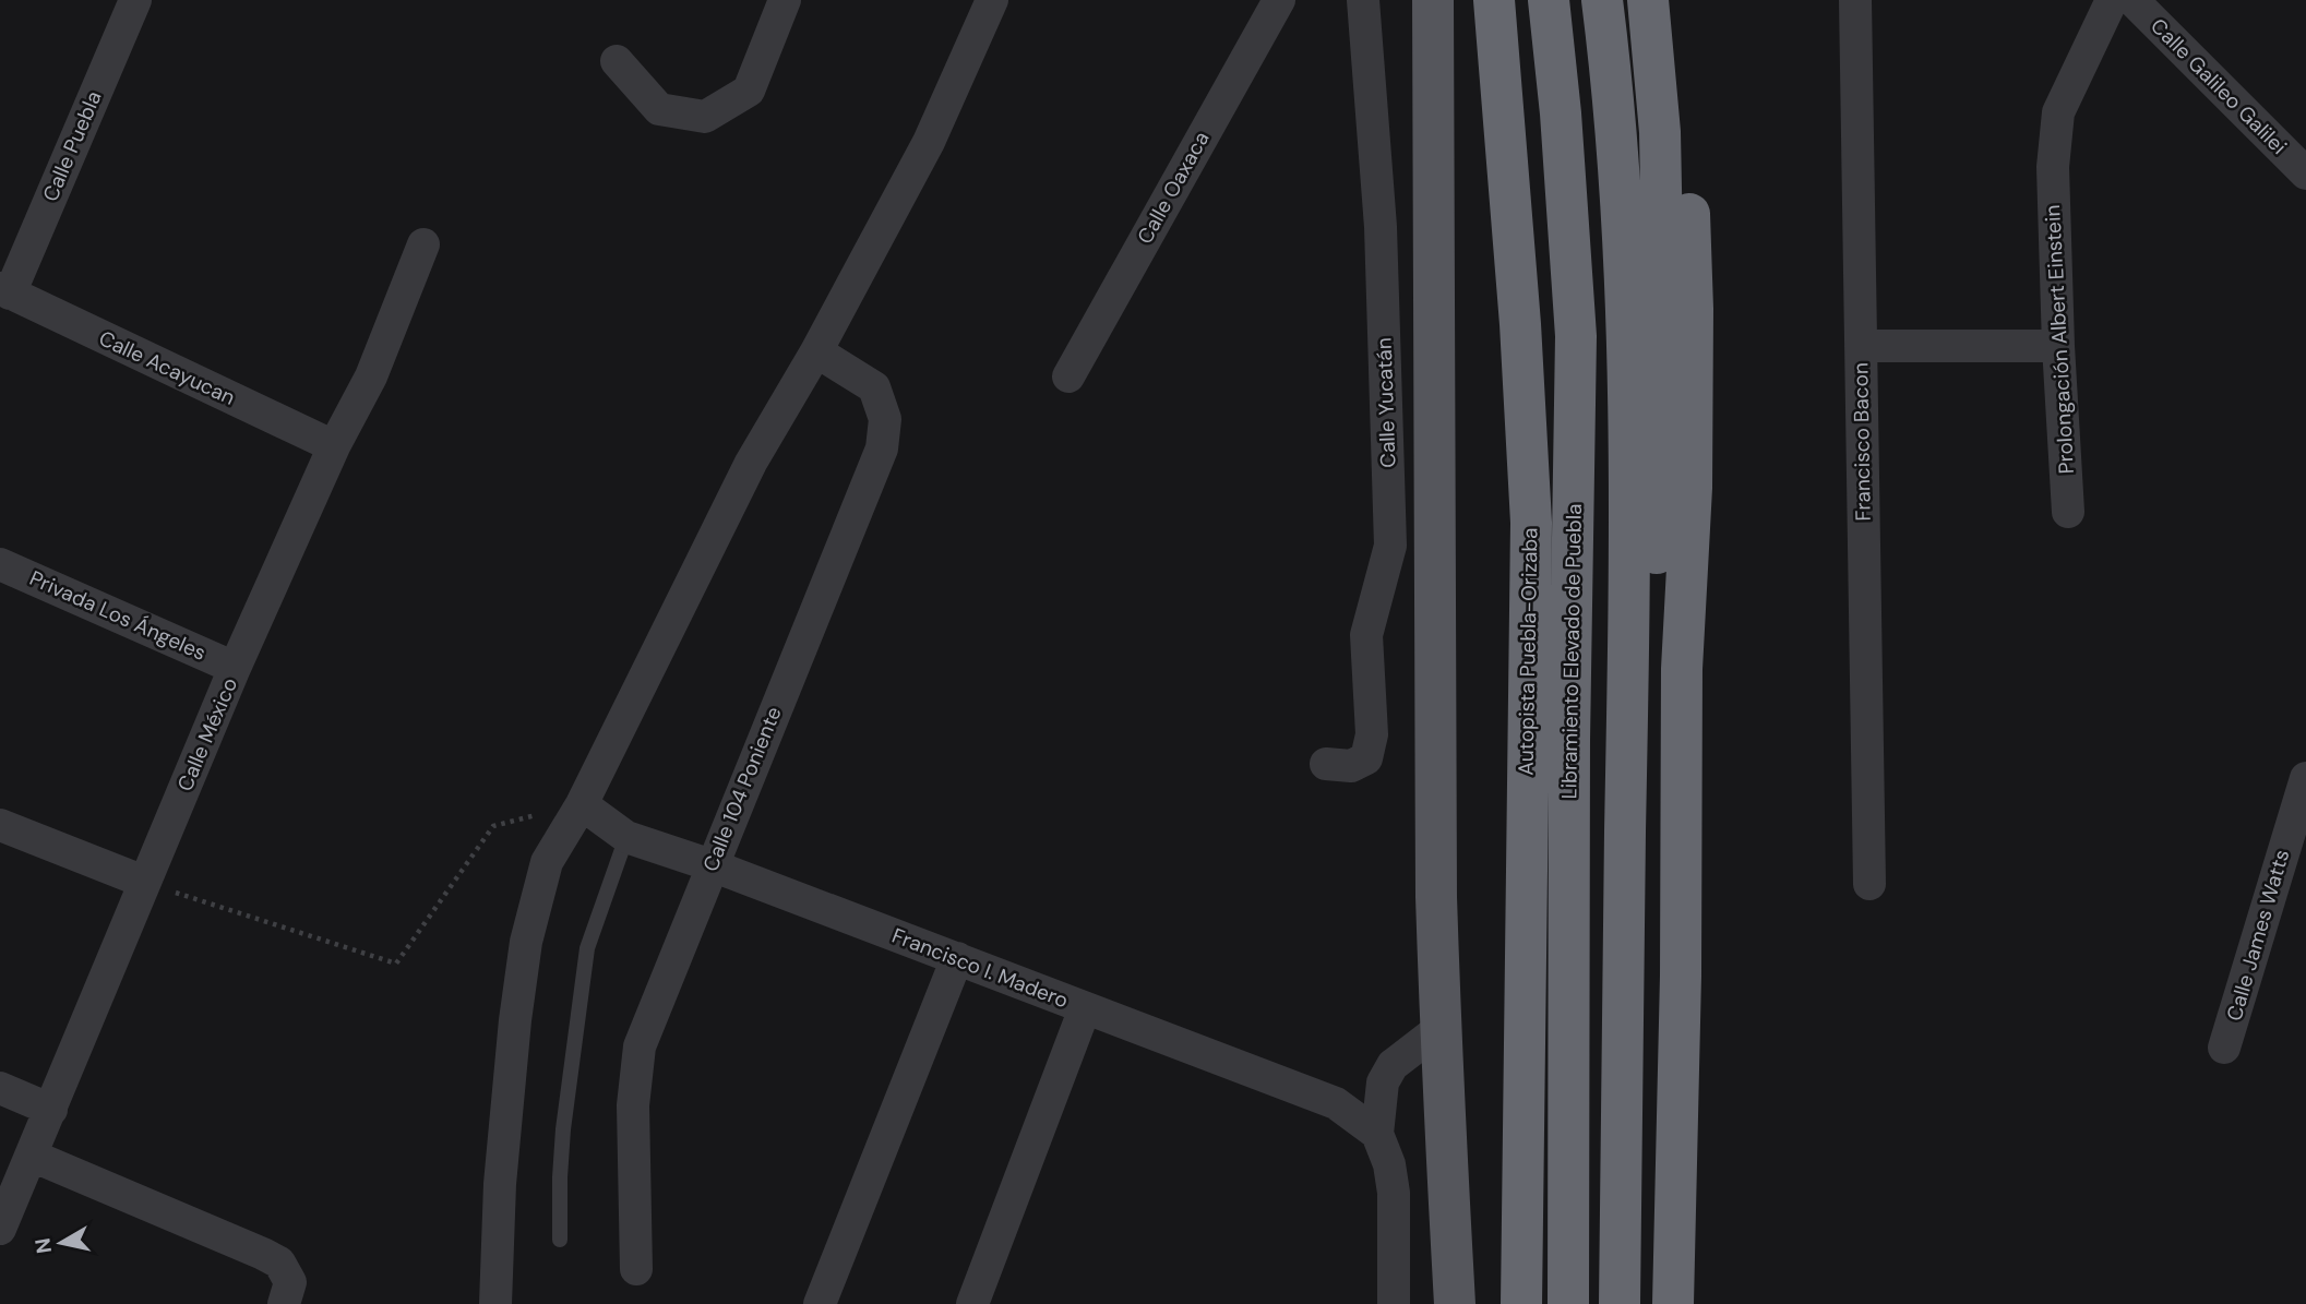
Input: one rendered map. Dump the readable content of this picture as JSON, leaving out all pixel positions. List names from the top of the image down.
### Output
{
  "streets": {
    "highway": ["Autopista Puebla-Orizaba", "Libramiento Elevado de Puebla"],
    "street": [
      "Calle Galileo Galilei",
      "Calle Puebla",
      "Calle Oaxaca",
      "Prolongación Albert Einstein",
      "Calle Acayucan",
      "Calle Yucatán",
      "Francisco Bacon",
      "Privada Los Ángeles",
      "Calle México",
      "Calle 104 Poniente",
      "Calle James Watts",
      "Francisco I. Madero"
    ]
  },
  "crossings": [
    ["Calle Puebla", "Calle Acayucan"],
    ["Calle Acayucan", "Calle México"],
    ["Privada Los Ángeles", "Calle México"],
    ["Calle 104 Poniente", "Francisco I. Madero"]
  ],
  "north": "left"
}
